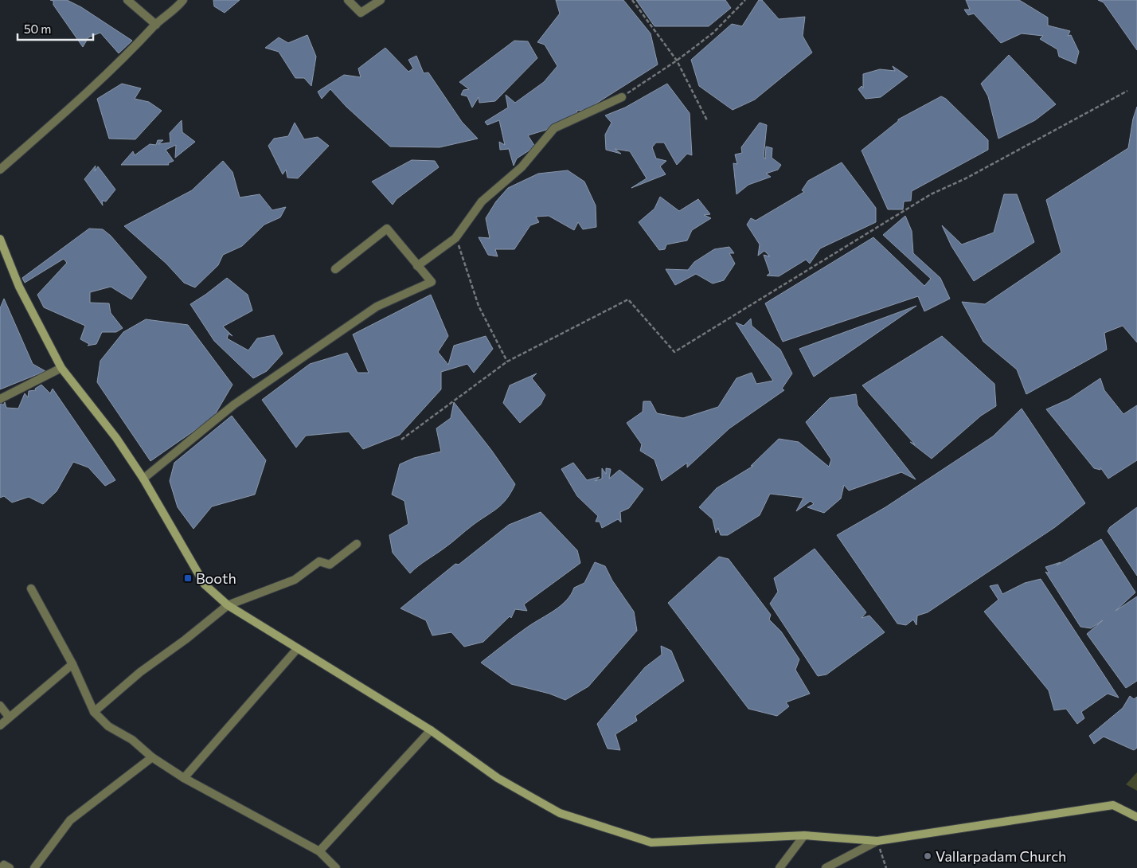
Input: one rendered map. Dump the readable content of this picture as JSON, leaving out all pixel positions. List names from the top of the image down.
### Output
{
  "places": {
    "transit": ["Booth"],
    "other": ["Vallarpadam Church"]
  },
  "scale_bar": "50 m"
}
